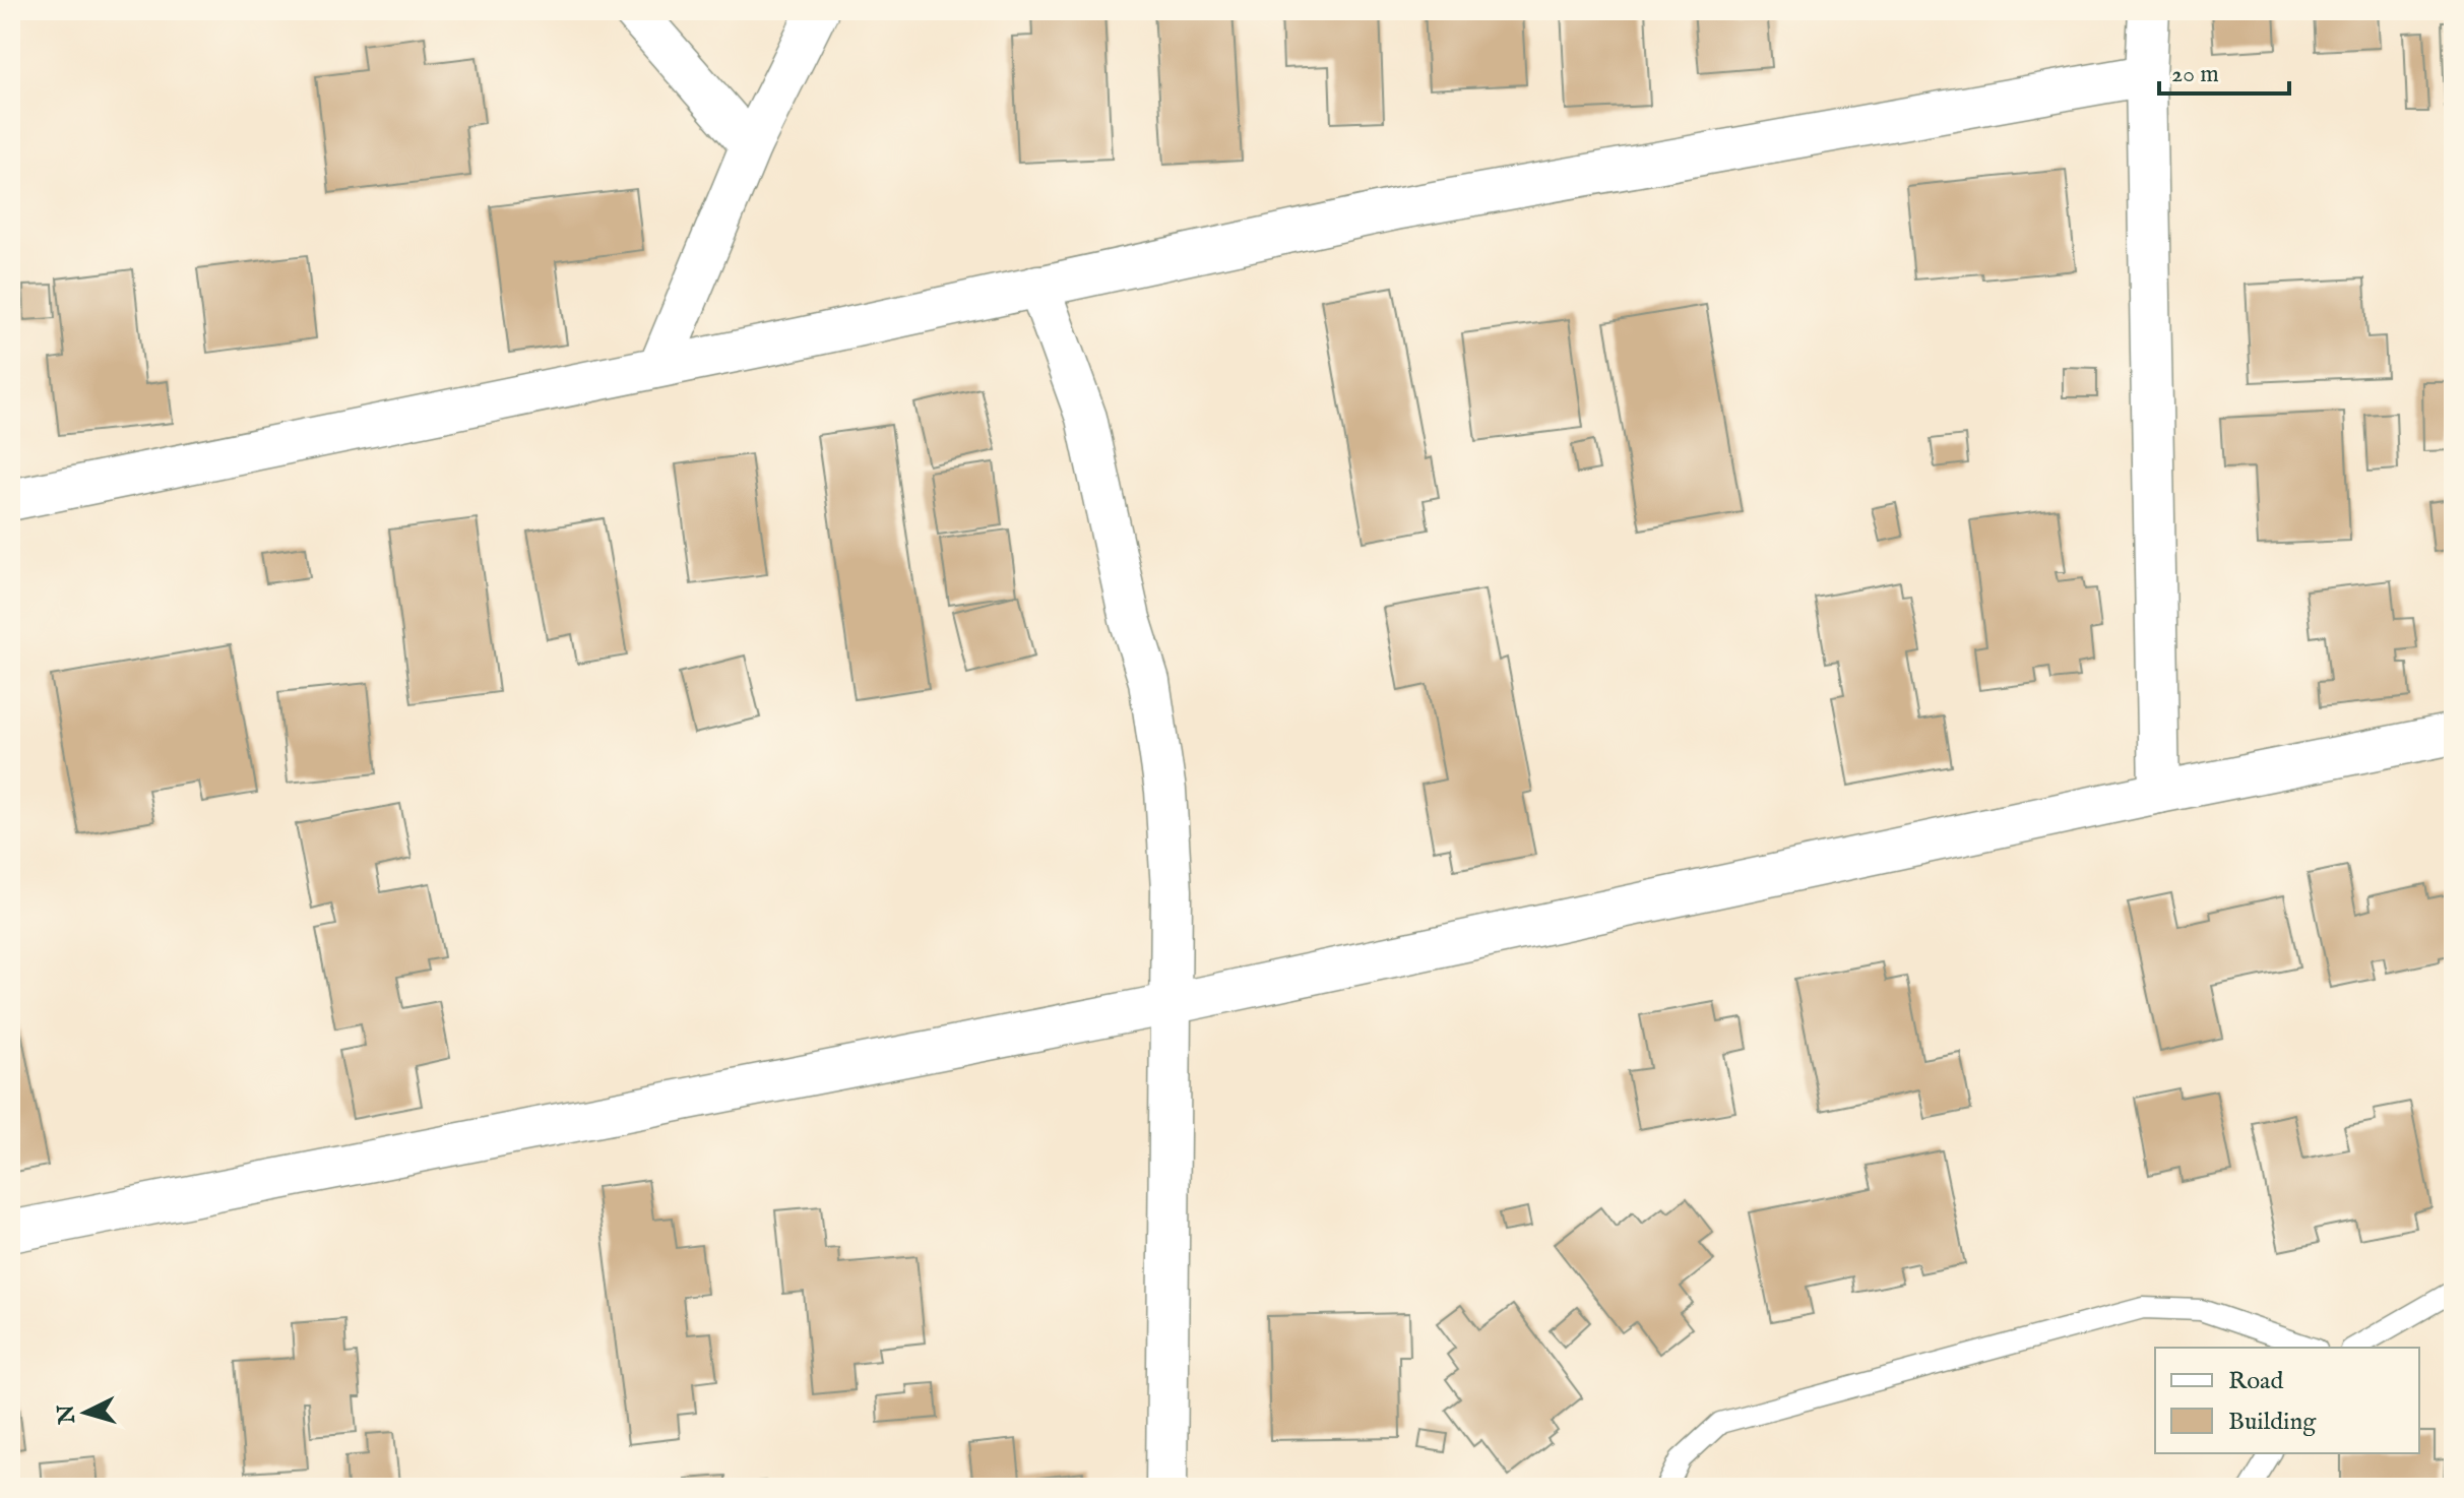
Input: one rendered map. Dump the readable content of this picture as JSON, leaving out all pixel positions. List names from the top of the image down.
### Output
{
  "legend": ["Road", "Building"],
  "scale_bar": "20 m",
  "north": "left"
}
